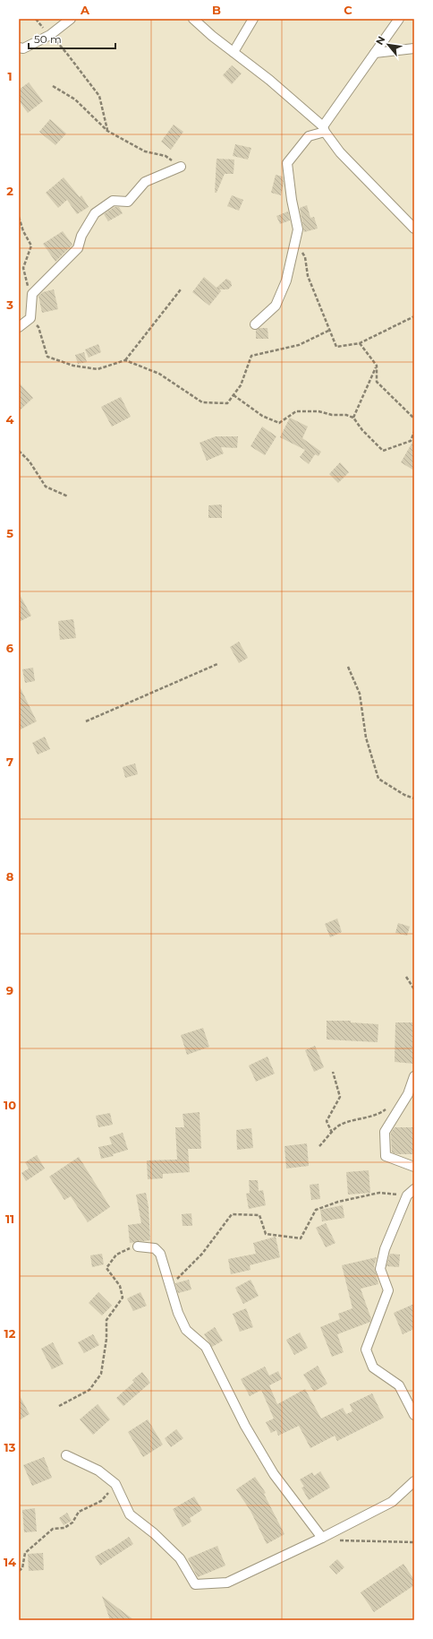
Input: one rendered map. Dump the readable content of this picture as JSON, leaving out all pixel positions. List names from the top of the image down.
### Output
{
  "scale_bar": "50 m",
  "north": "top left",
  "grid": {
    "columns": ["A", "B", "C"],
    "rows": [
      "1",
      "2",
      "3",
      "4",
      "5",
      "6",
      "7",
      "8",
      "9",
      "10",
      "11",
      "12",
      "13",
      "14"
    ]
  }
}
